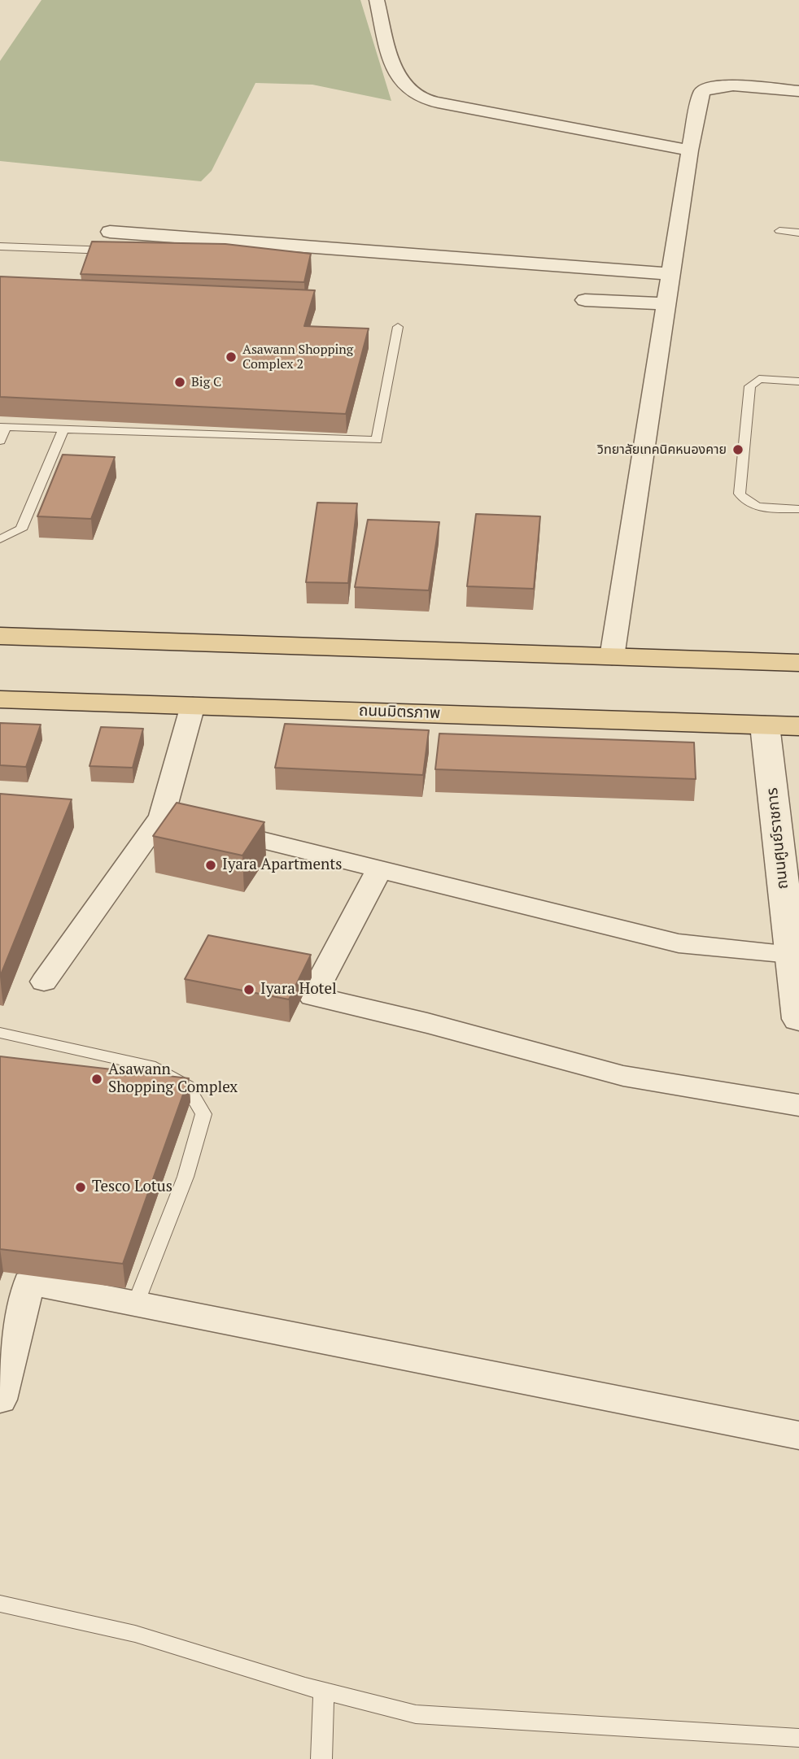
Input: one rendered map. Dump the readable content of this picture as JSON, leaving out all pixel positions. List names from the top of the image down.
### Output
{
  "streets": {
    "main road": ["ถนนมิตรภาพ"],
    "street": ["ถนนศูนย์ราชการ"]
  },
  "crossings": [
    ["ถนนมิตรภาพ", "ถนนศูนย์ราชการ"]
  ],
  "places": [
    "Asawann Shopping Complex 2",
    "Big C",
    "วิทยาลัยเทคนิคหนองคาย",
    "Iyara Apartments",
    "Iyara Hotel",
    "Asawann Shopping Complex",
    "Tesco Lotus"
  ]
}
